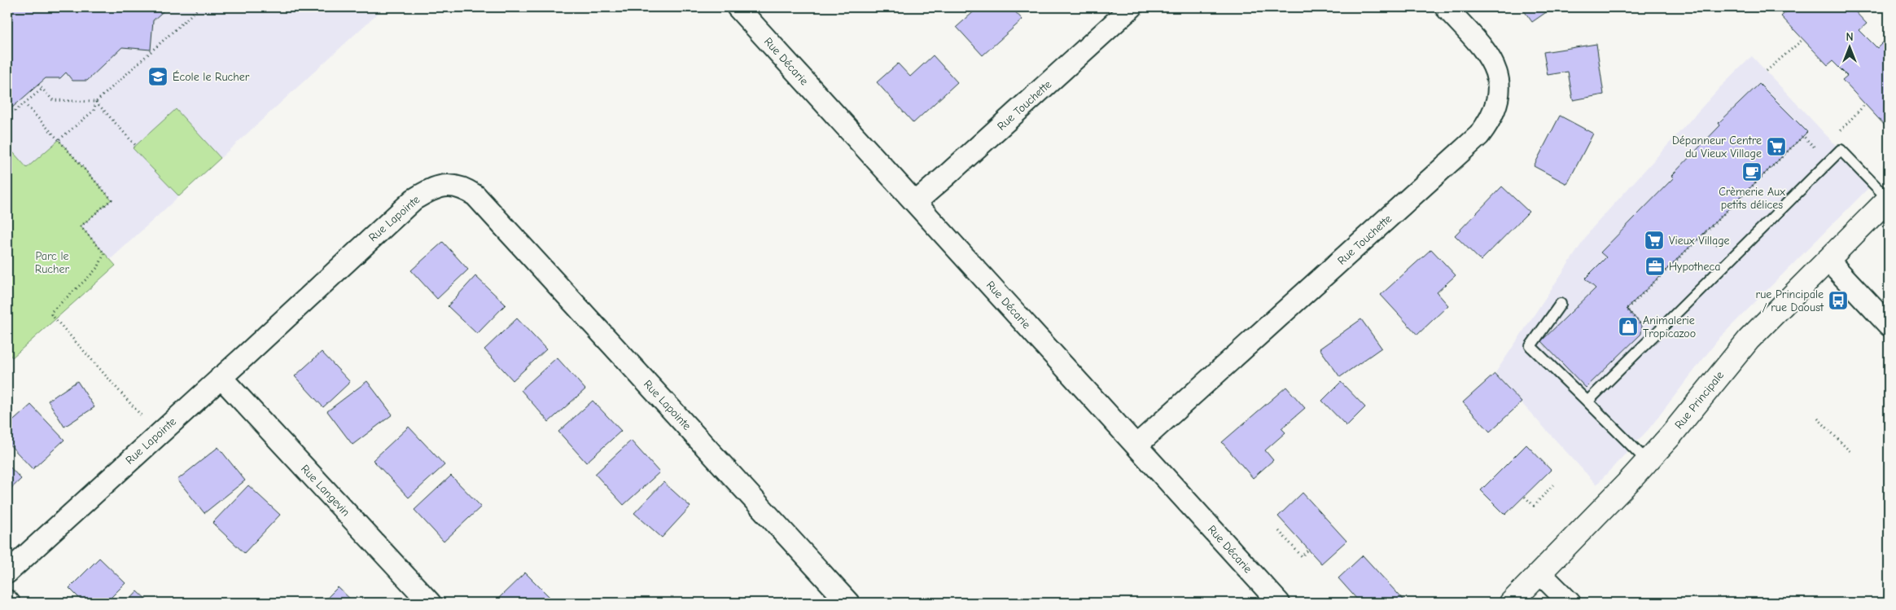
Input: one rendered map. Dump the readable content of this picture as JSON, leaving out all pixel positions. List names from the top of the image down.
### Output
{
  "streets": {
    "street": [
      "Rue Décarie",
      "Rue Touchette",
      "Rue Lapointe",
      "Rue Principale",
      "Rue Langevin"
    ]
  },
  "crossings": [
    ["Rue Décarie", "Rue Touchette"],
    ["Rue Lapointe", "Rue Langevin"]
  ],
  "parks": ["Parc le Rucher"],
  "places": {
    "school or university": ["École le Rucher"],
    "supermarket": ["Dépanneur Centre du Vieux Village", "Vieux Village"],
    "cafe": ["Crèmerie Aux petits délices"],
    "office": ["Hypotheca"],
    "bus stop": ["rue Principale / rue Daoust"],
    "shop": ["Animalerie Tropicazoo"]
  },
  "north": "top"
}
